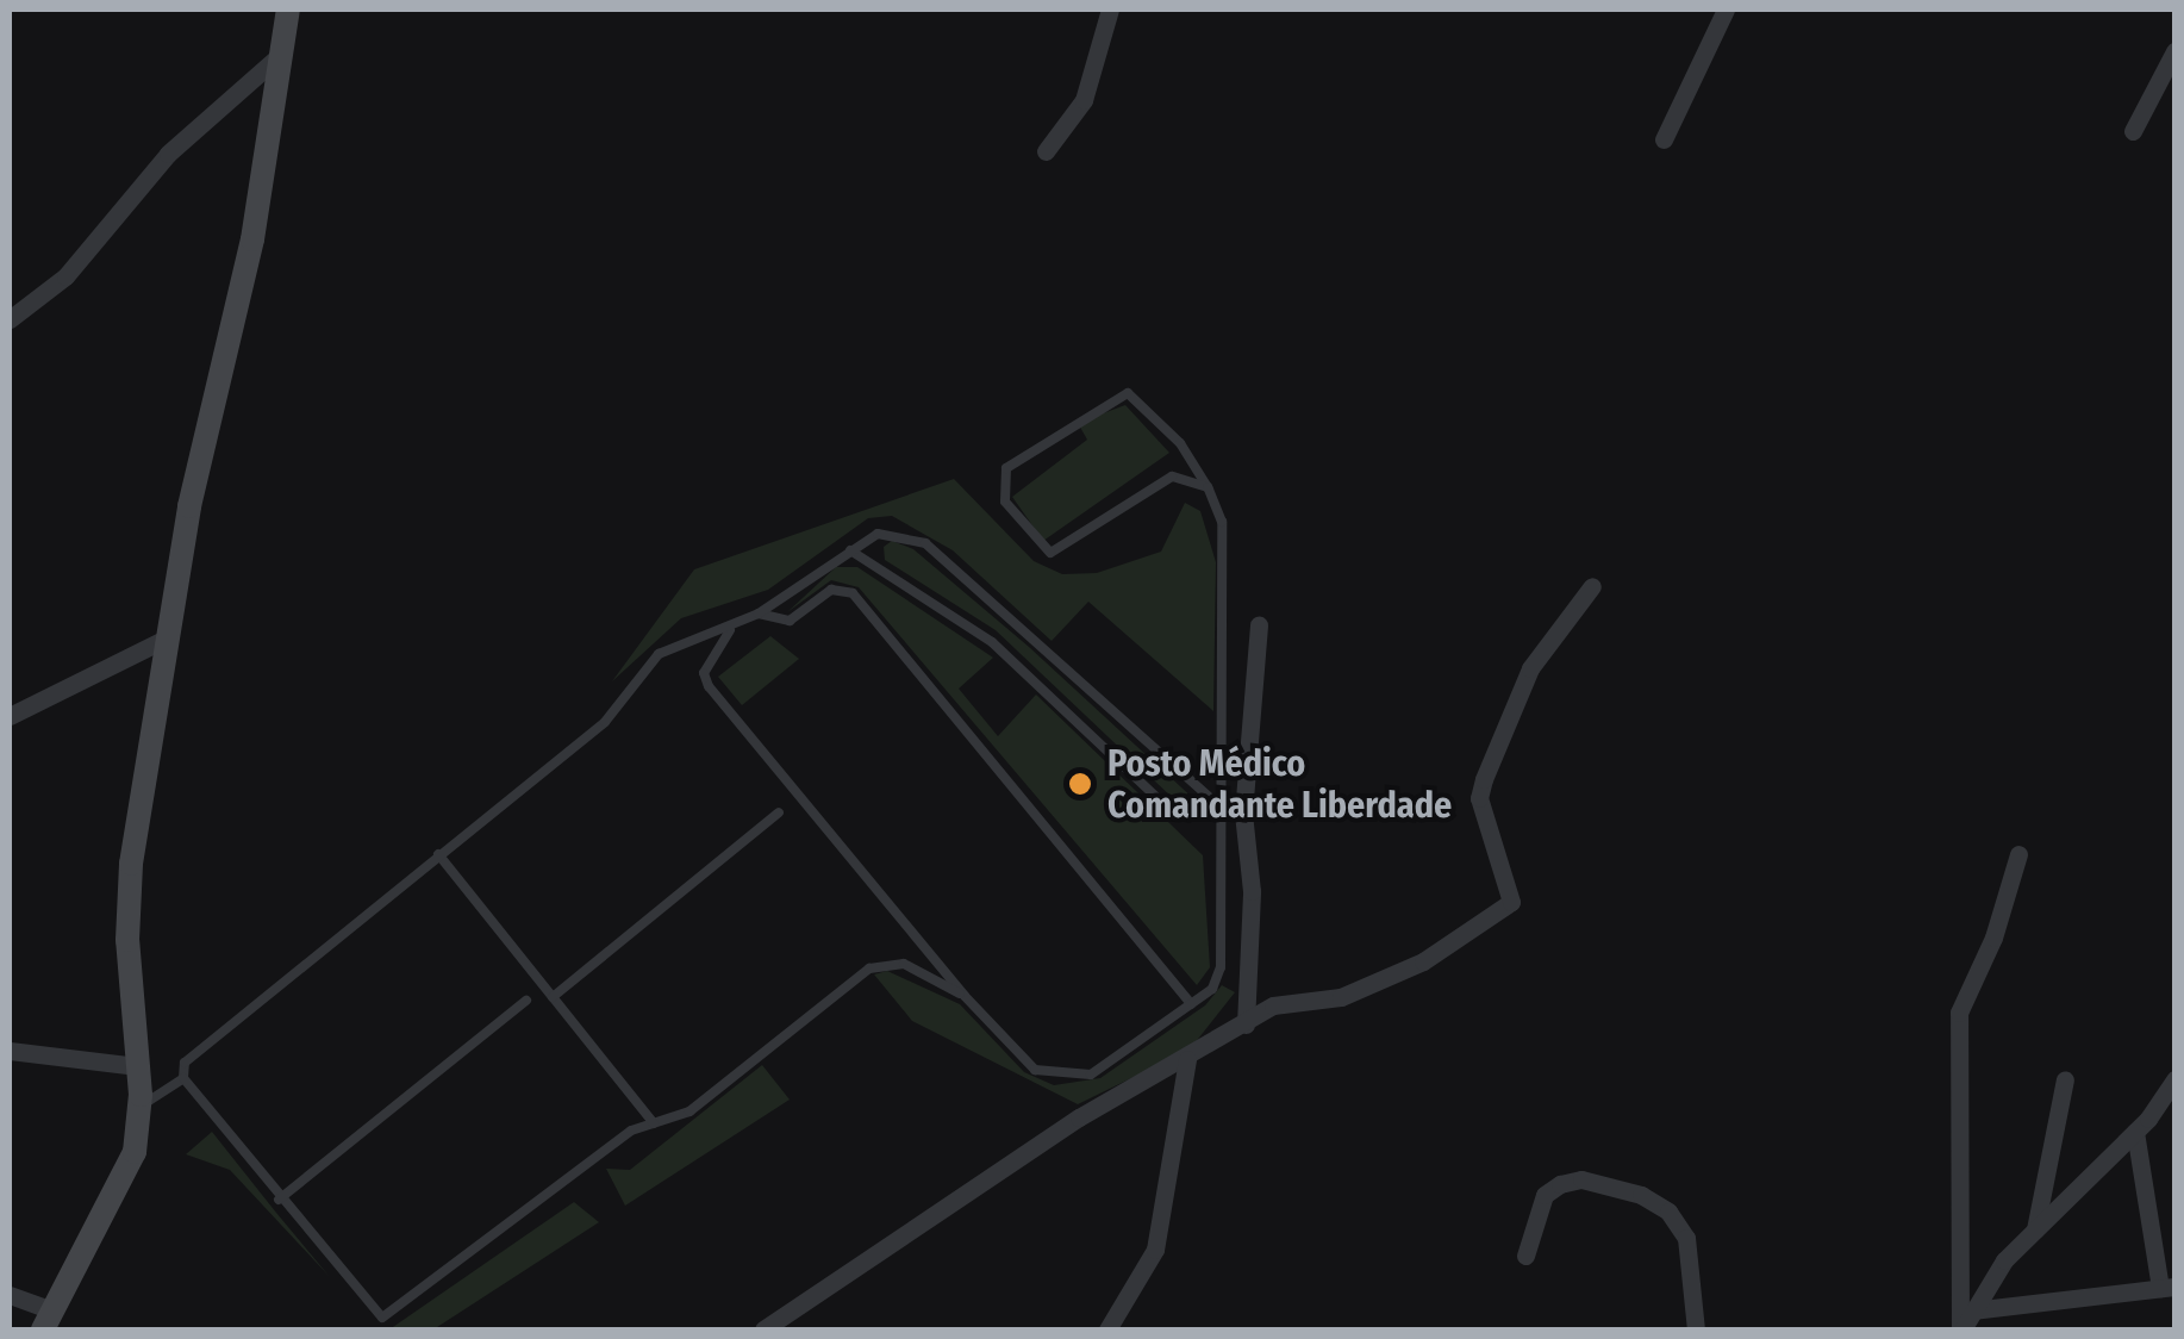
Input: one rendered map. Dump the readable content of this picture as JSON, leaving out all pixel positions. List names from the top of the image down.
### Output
{
  "places": ["Posto Médico Comandante Liberdade"]
}
